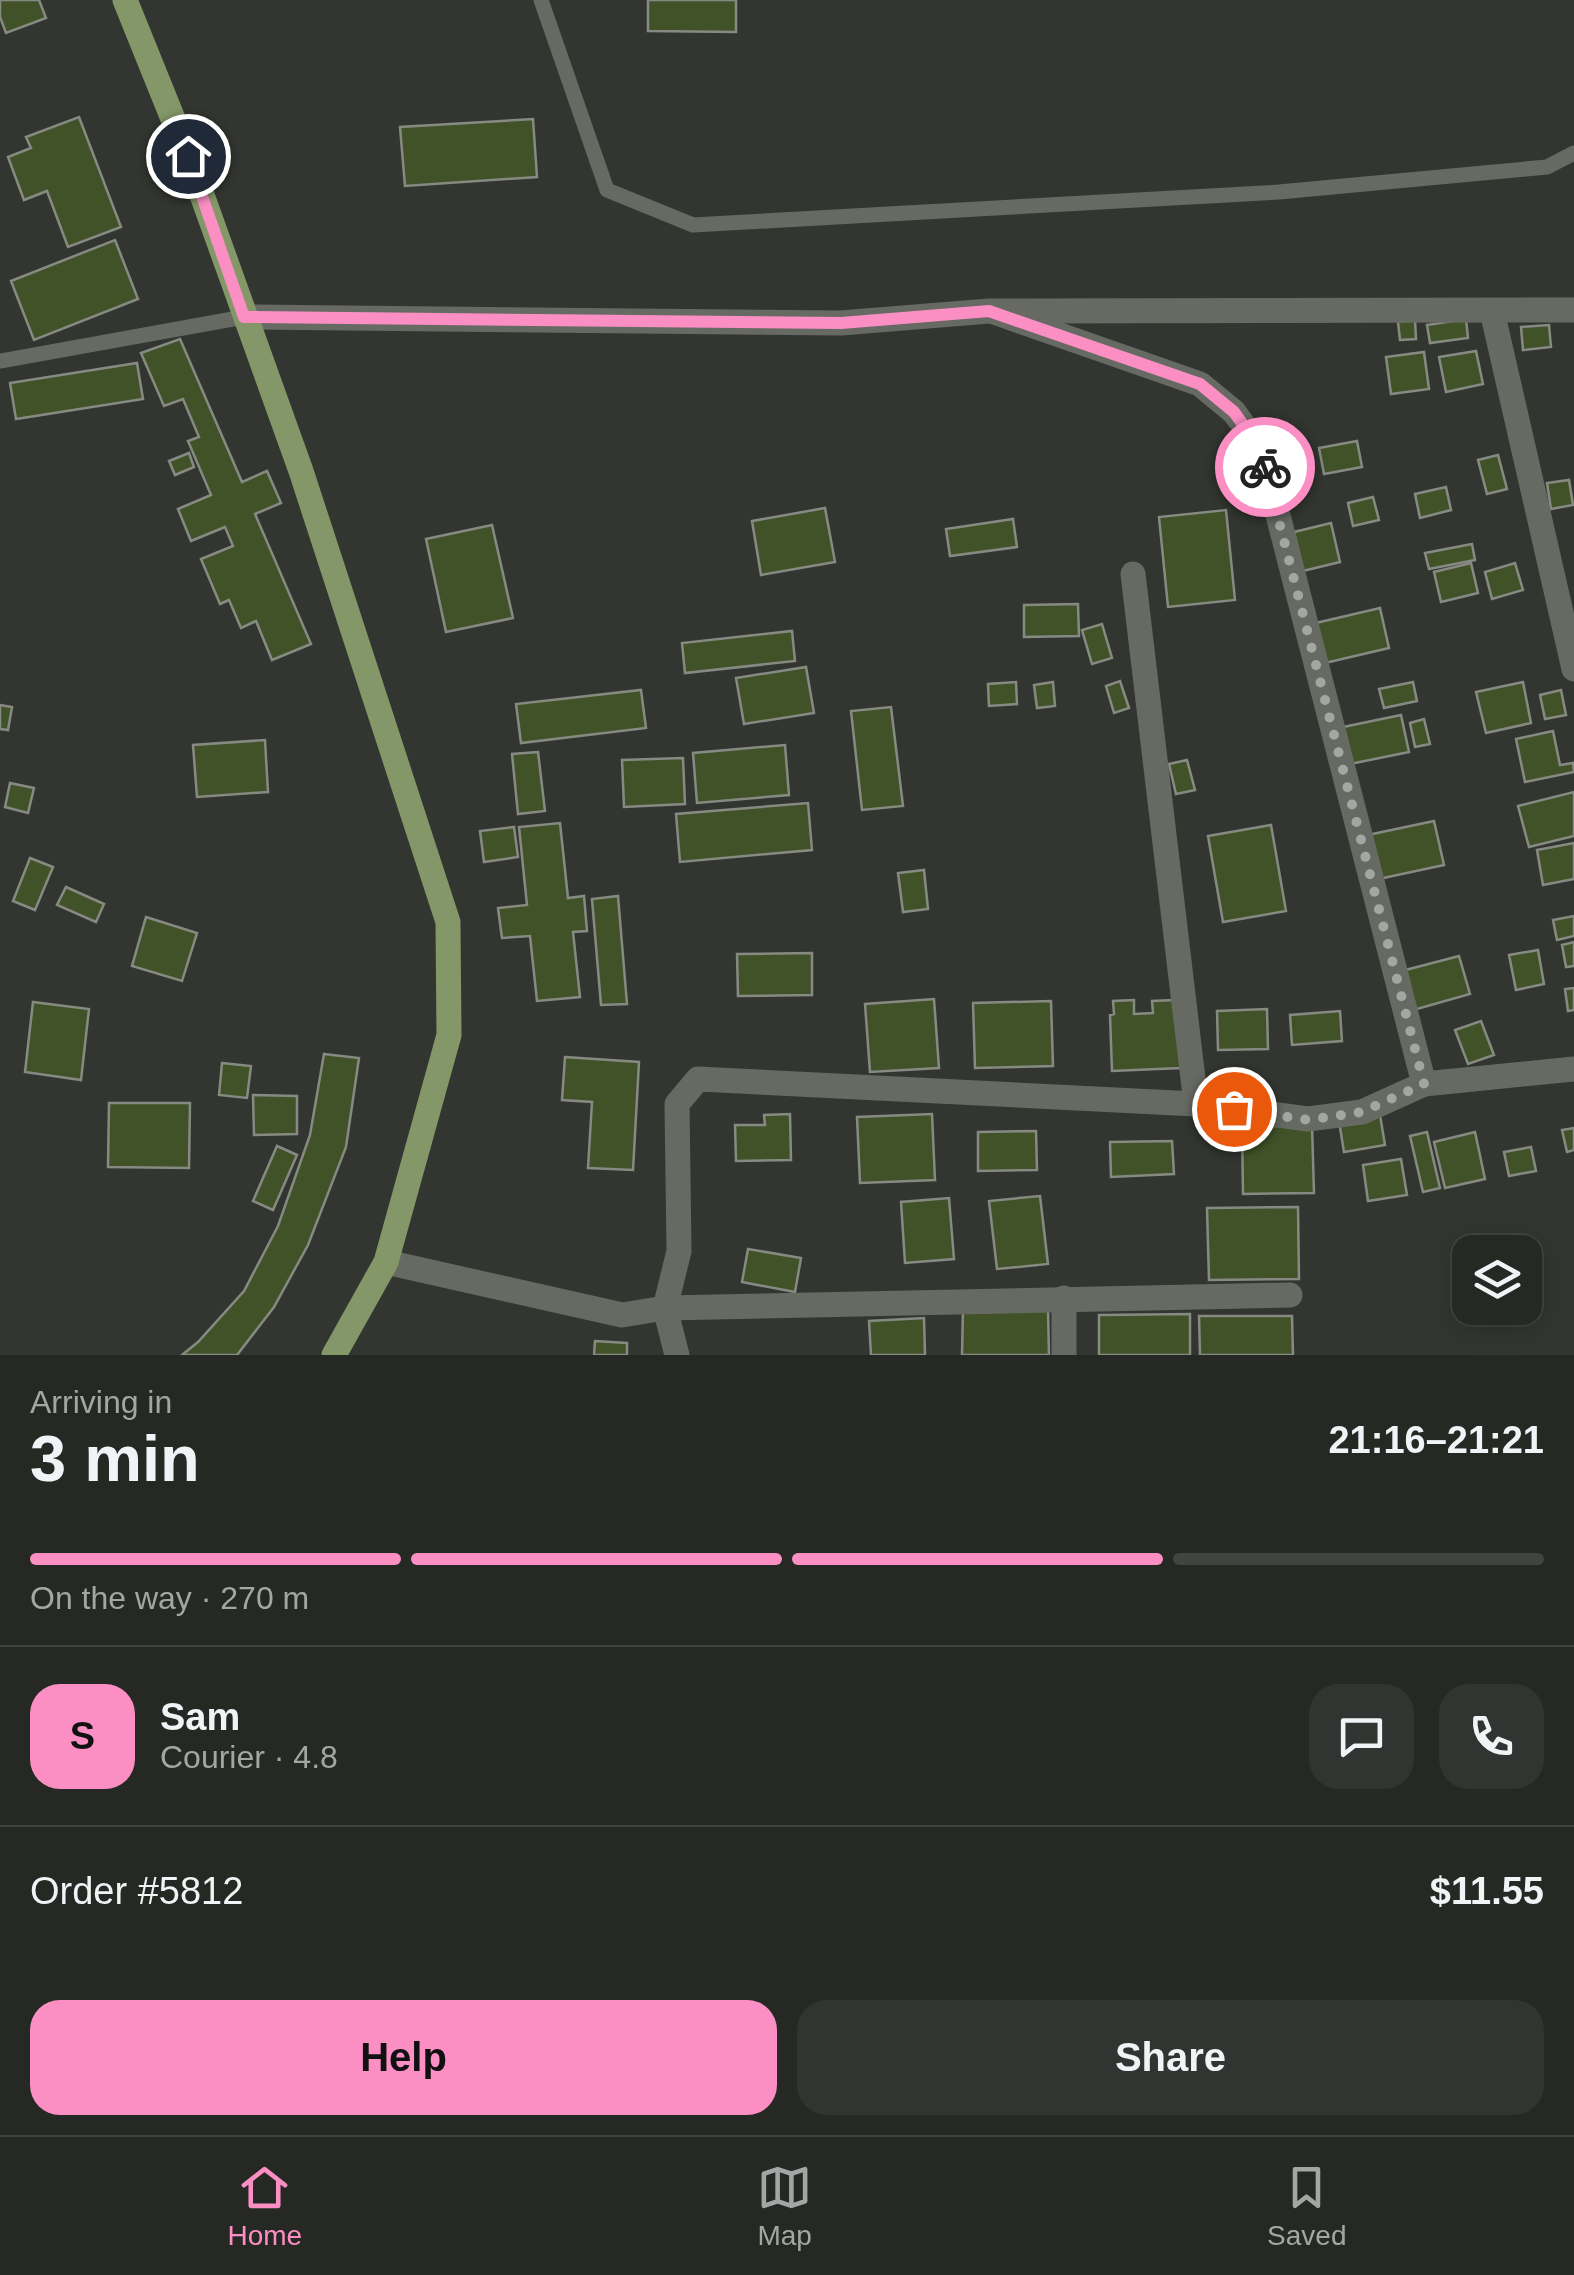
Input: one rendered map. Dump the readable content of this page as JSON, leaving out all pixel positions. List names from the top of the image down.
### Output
{
  "page": {
    "heading": ["3 min", "Arriving in", "21:16–21:21"],
    "panel": [
      "Sam",
      "Courier · 4.8",
      "Order #5812",
      "$11.55"
    ],
    "bar": "On the way · 270 m",
    "round": "S",
    "buttons": ["Help", "Share"],
    "tabs": ["Home", "Map", "Saved"]
  }
}
